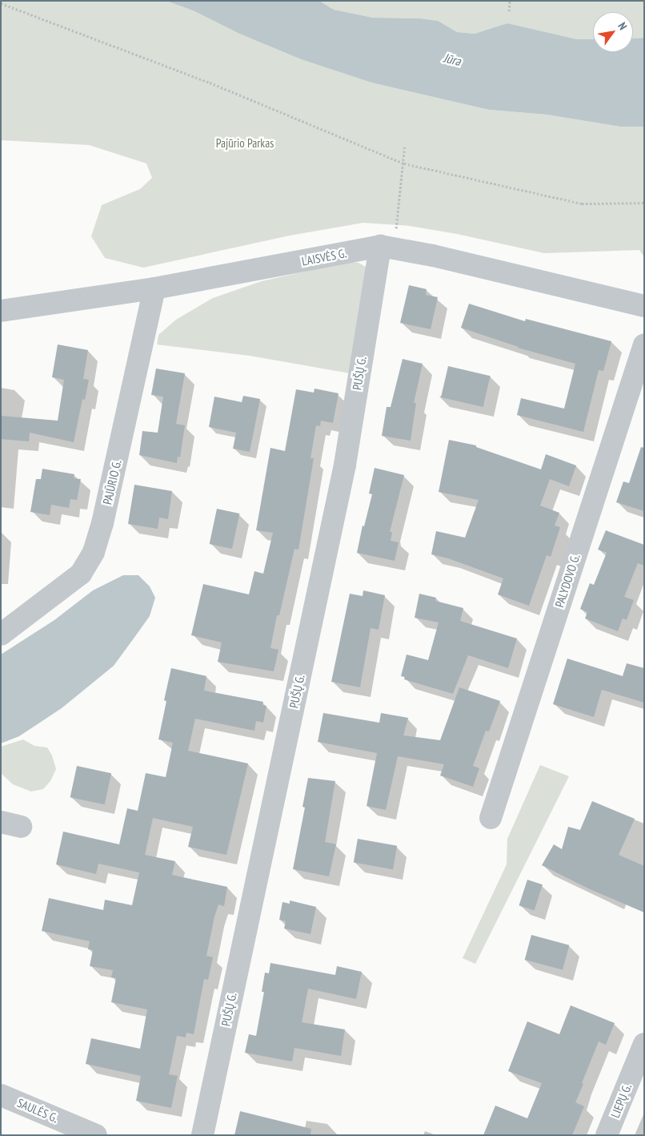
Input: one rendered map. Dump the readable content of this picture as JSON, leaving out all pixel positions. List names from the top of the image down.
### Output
{
  "streets": {
    "street": [
      "LAISVĖS G.",
      "PUŠŲ G.",
      "PAJŪRIO G.",
      "PALYDOVO G.",
      "LIEPŲ G.",
      "SAULĖS G."
    ]
  },
  "crossings": [
    ["LAISVĖS G.", "PUŠŲ G."],
    ["LAISVĖS G.", "PAJŪRIO G."]
  ],
  "water": ["Jūra"],
  "parks": ["Pajūrio Parkas"],
  "north": "top right"
}
